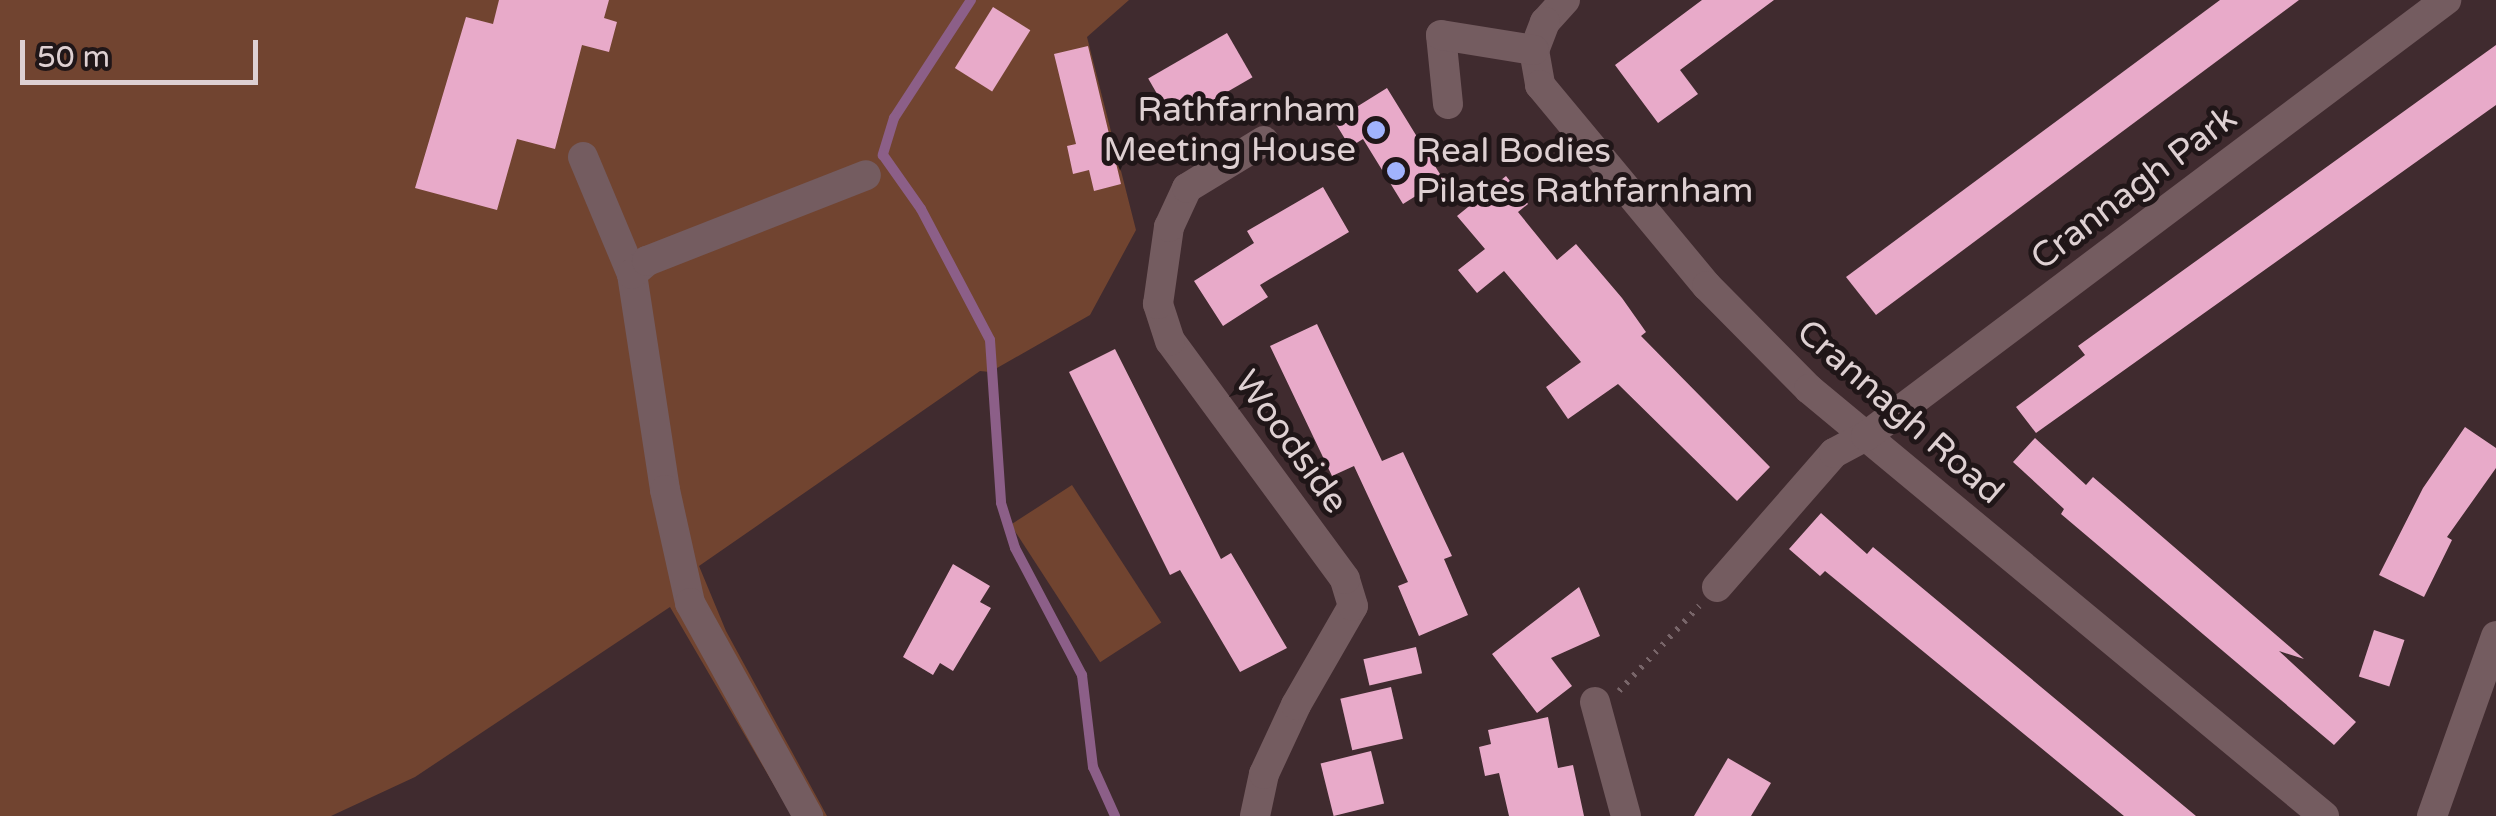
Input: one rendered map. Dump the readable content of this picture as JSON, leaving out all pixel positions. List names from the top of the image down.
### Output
{
  "streets": {
    "street": ["Crannagh Park", "Crannagh Road", "Woodside"]
  },
  "crossings": [
    ["Crannagh Park", "Crannagh Road"]
  ],
  "places": ["Rathfarnham Meeting House", "Real Bodies Pilates Rathfarnham"],
  "scale_bar": "50 m"
}
